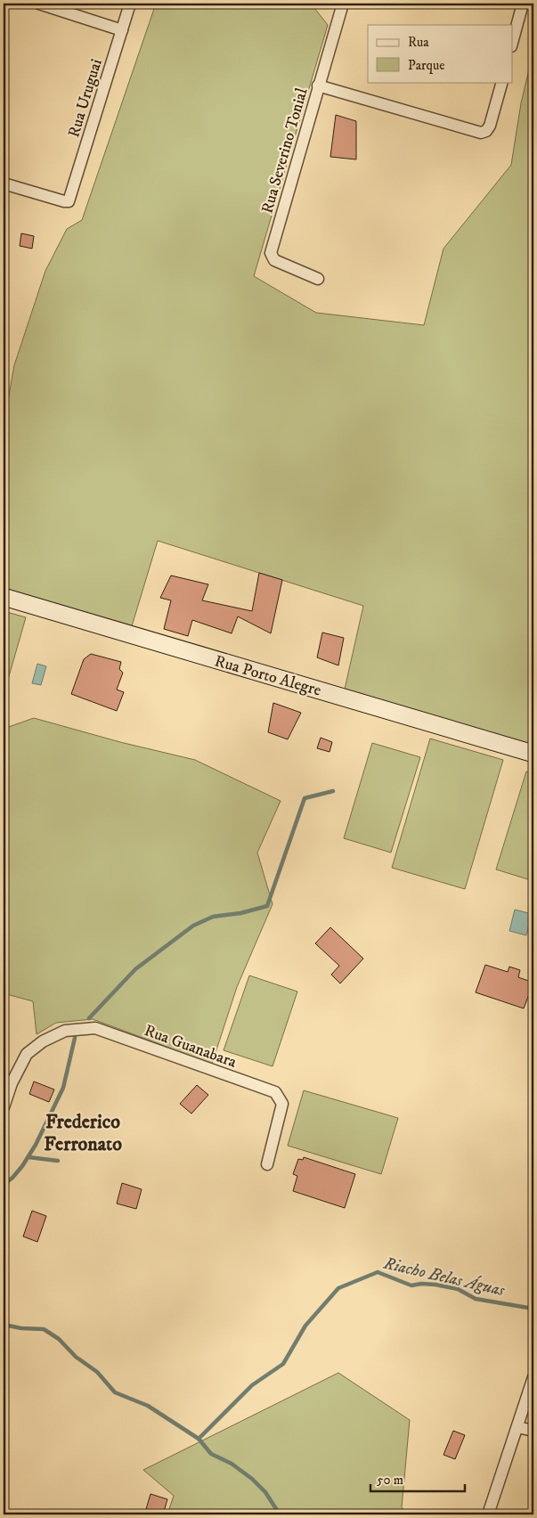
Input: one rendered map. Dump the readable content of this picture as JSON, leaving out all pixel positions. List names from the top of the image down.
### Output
{
  "streets": {
    "street": [
      "Rua Uruguai",
      "Rua Severino Tonial",
      "Rua Porto Alegre",
      "Rua Guanabara"
    ]
  },
  "districts": ["Frederico Ferronato"],
  "water": ["Riacho Belas Águas"],
  "legend": ["Rua", "Parque"],
  "scale_bar": "50 m"
}
